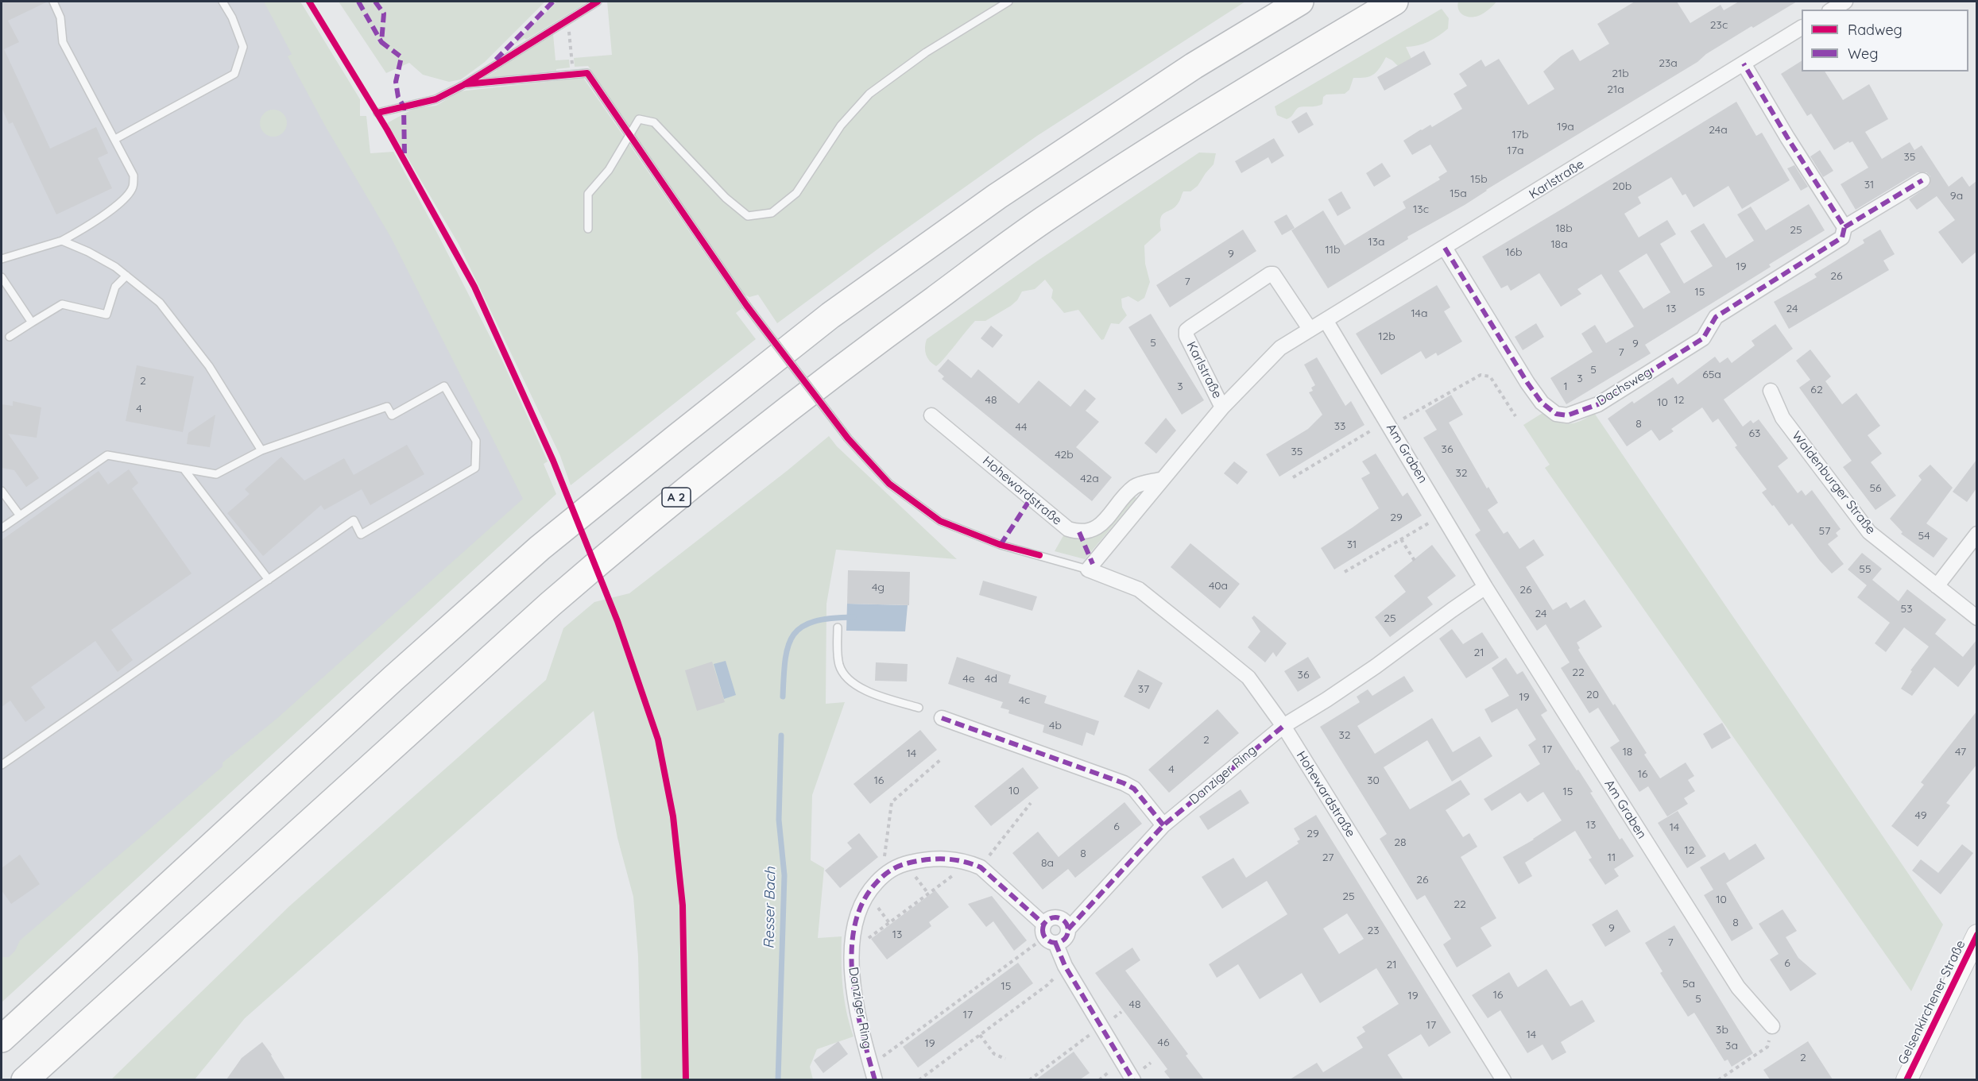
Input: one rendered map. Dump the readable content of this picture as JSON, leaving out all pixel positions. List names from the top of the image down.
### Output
{
  "streets": {
    "highway": ["A 2"],
    "main road": ["Gelsenkirchener Straße"],
    "street": [
      "Karlstraße",
      "Dachsweg",
      "Am Graben",
      "Waldenburger Straße",
      "Hohewardstraße",
      "Danziger Ring"
    ]
  },
  "crossings": [
    ["Karlstraße", "Dachsweg"],
    ["Karlstraße", "Am Graben"],
    ["Karlstraße", "Hohewardstraße"],
    ["Hohewardstraße", "Danziger Ring"]
  ],
  "water": ["Resser Bach"],
  "house_numbers": [
    "23c",
    "23a",
    "21b",
    "21a",
    "19a",
    "24a",
    "17b",
    "17a",
    "35",
    "15b",
    "31",
    "20b",
    "15a",
    "9a",
    "13c",
    "18b",
    "25",
    "13a",
    "18a",
    "11b",
    "16b",
    "9",
    "19",
    "26",
    "7",
    "15",
    "13",
    "24",
    "14a",
    "12b",
    "5",
    "9",
    "7",
    "5",
    "65a",
    "3",
    "2",
    "3",
    "1",
    "62",
    "48",
    "12",
    "10",
    "4",
    "8",
    "33",
    "44",
    "63",
    "36",
    "35",
    "42b",
    "32",
    "42a",
    "56",
    "29",
    "57",
    "54",
    "31",
    "55",
    "40a",
    "4g",
    "26",
    "53",
    "24",
    "25",
    "21",
    "22",
    "36",
    "4e",
    "4d",
    "37",
    "20",
    "19",
    "4c",
    "4b",
    "32",
    "2",
    "17",
    "18",
    "47",
    "14",
    "4",
    "16",
    "16",
    "30",
    "10",
    "15",
    "49",
    "13",
    "6",
    "14",
    "29",
    "28",
    "12",
    "8",
    "27",
    "11",
    "8a",
    "26",
    "25",
    "10",
    "22",
    "8",
    "9",
    "23",
    "13",
    "7",
    "6",
    "21",
    "5a",
    "15",
    "16",
    "19",
    "5",
    "48",
    "17",
    "17",
    "3b",
    "14",
    "46",
    "19",
    "3a",
    "2"
  ],
  "legend": ["Radweg", "Weg"]
}
